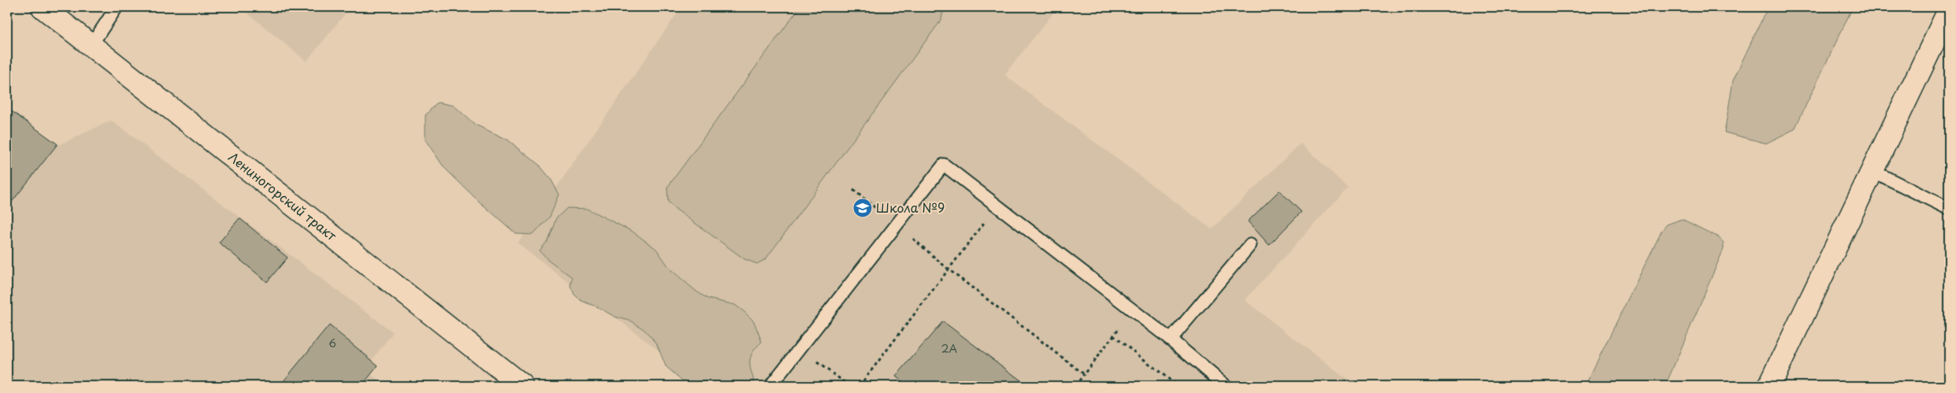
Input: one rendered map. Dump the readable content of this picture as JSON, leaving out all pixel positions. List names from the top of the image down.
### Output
{
  "streets": {
    "main road": ["Лениногорский тракт"]
  },
  "places": {
    "school or university": ["Школа №9"]
  },
  "house_numbers": ["6", "2А"]
}
